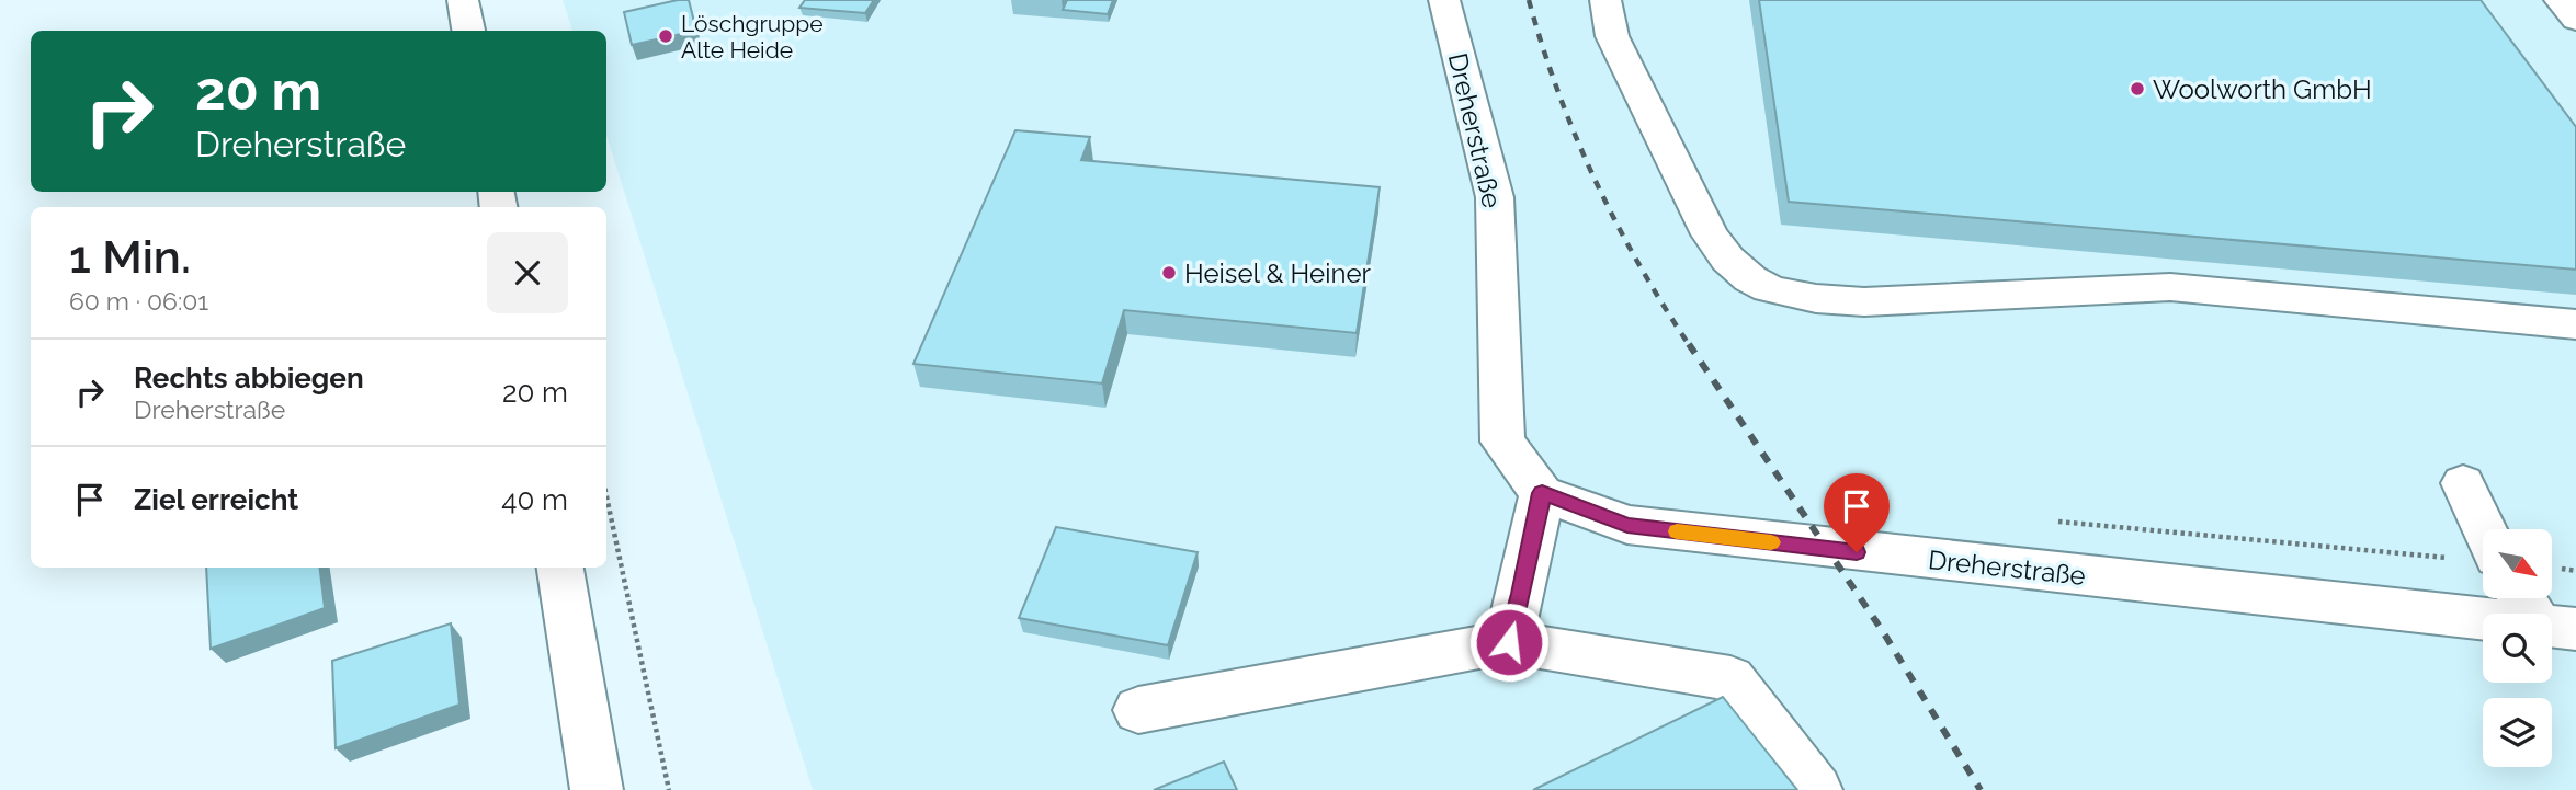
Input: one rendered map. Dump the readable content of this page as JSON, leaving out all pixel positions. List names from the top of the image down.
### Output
{
  "streets": {
    "street": ["Dreherstraße"]
  },
  "places": ["Löschgruppe Alte Heide", "Woolworth GmbH", "Heisel & Heiner"],
  "north": "bottom right",
  "page": {
    "turn": ["20 m", "Dreherstraße"],
    "heading": ["1 Min.", "60 m · 06:01"],
    "list": [
      {
        "name": "Rechts abbiegen",
        "note": "Dreherstraße",
        "value": "20 m"
      },
      {
        "name": "Ziel erreicht",
        "value": "40 m"
      }
    ]
  }
}
